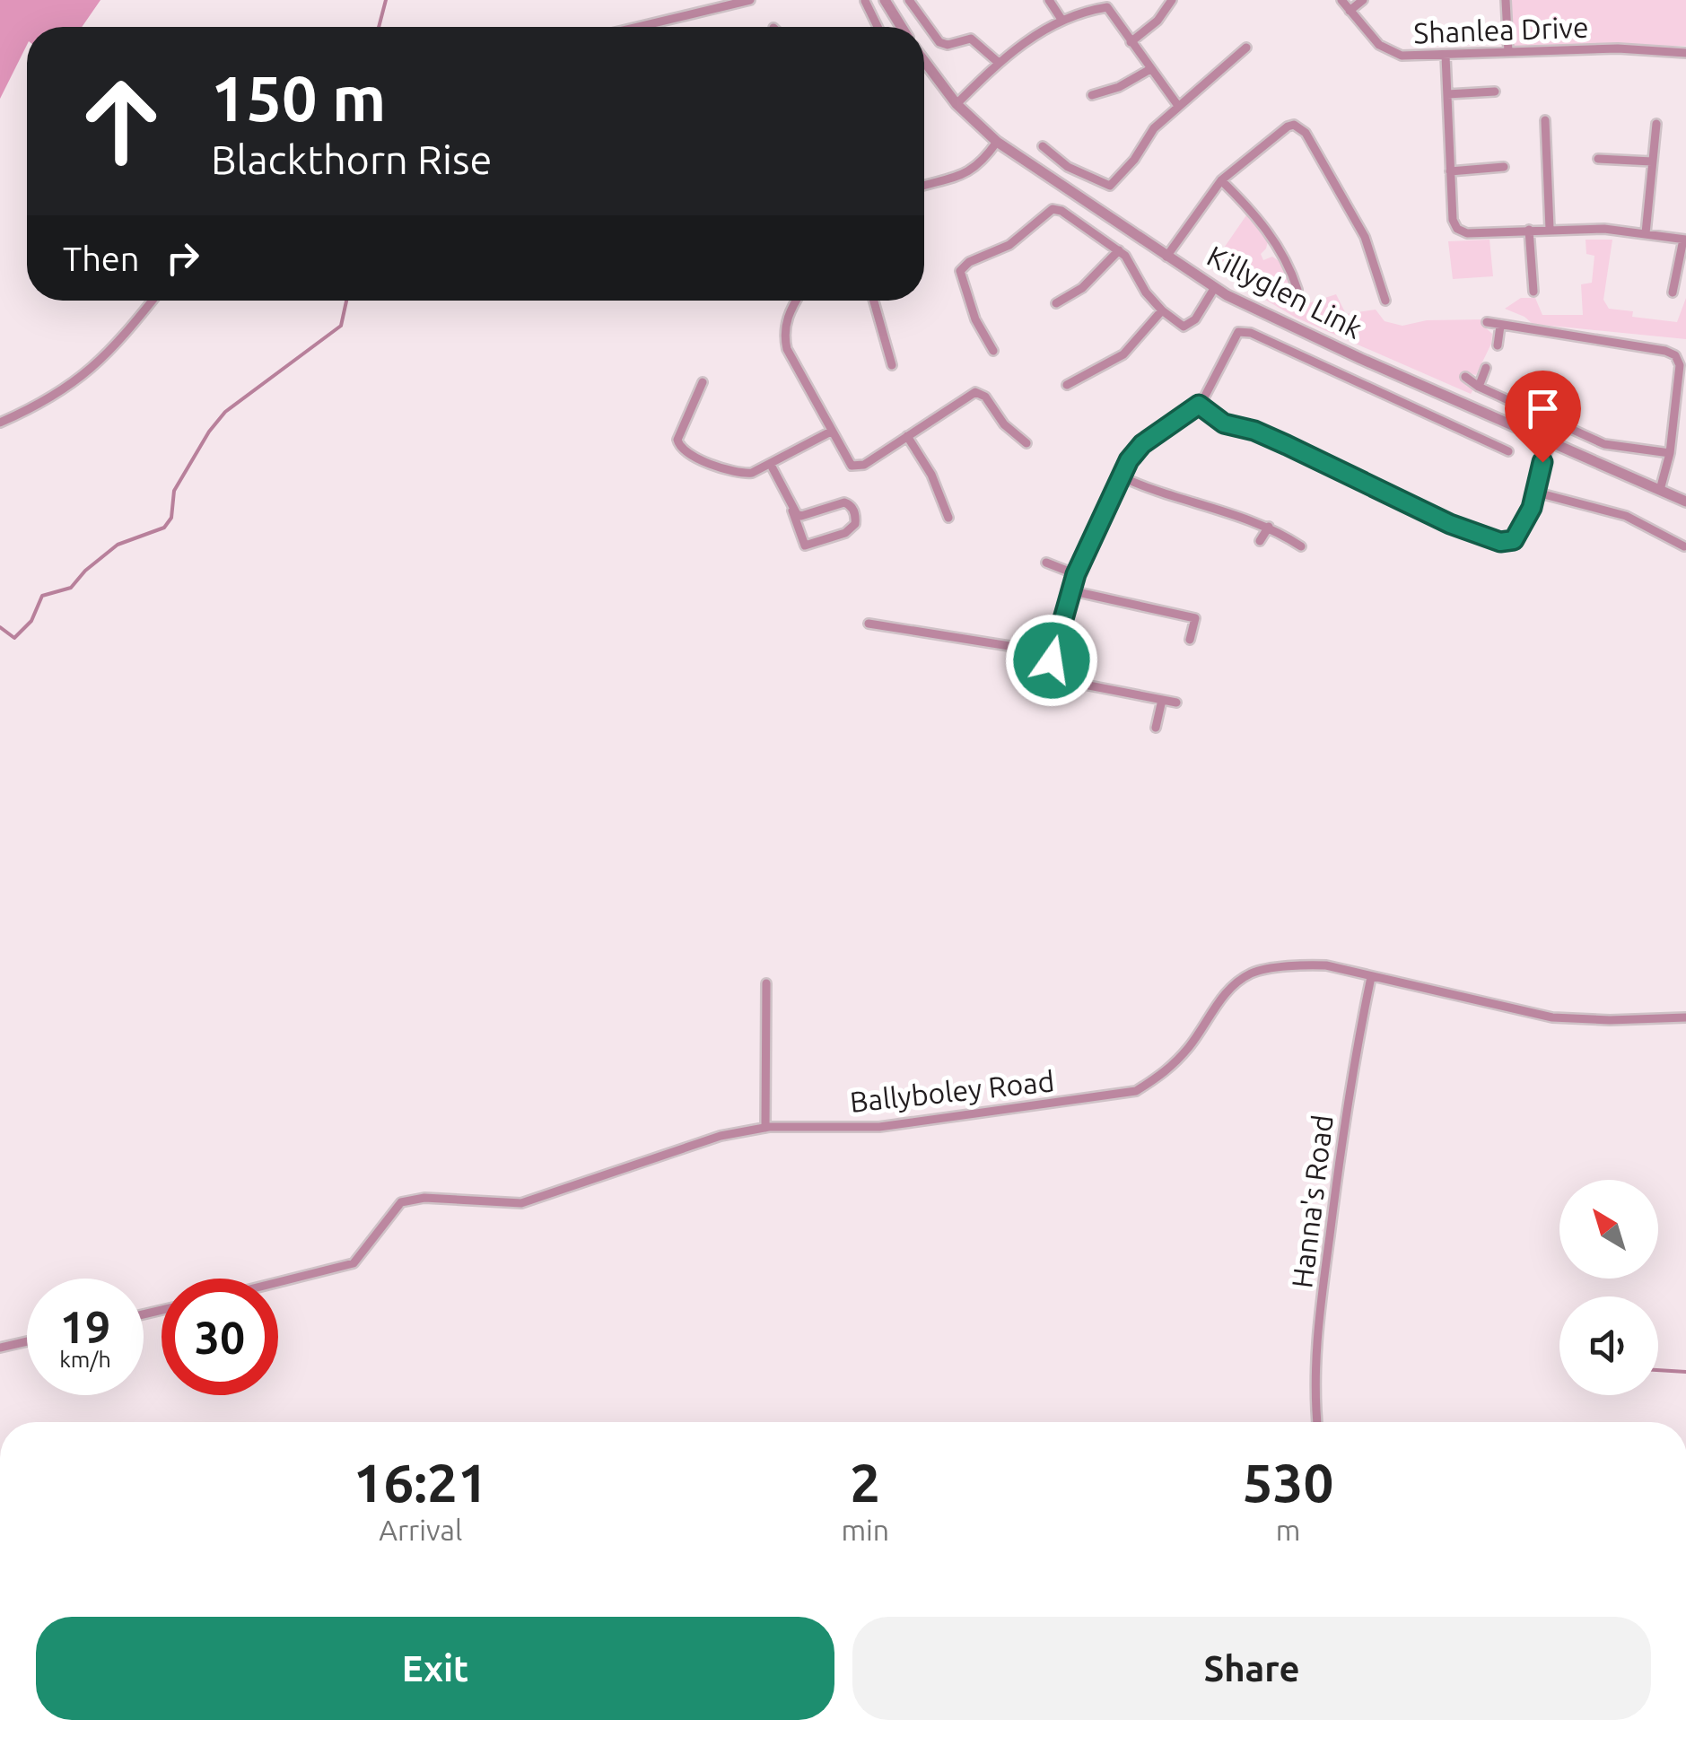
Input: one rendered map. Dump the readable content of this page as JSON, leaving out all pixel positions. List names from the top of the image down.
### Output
{
  "streets": {
    "street": [
      "Shanlea Drive",
      "Killyglen Link",
      "Ballyboley Road",
      "Hanna's Road"
    ]
  },
  "crossings": [
    ["Ballyboley Road", "Hanna's Road"]
  ],
  "north": "top left",
  "page": {
    "turn": ["150 m", "Blackthorn Rise"],
    "then": "Then",
    "speed": "19 km/h",
    "limit": "30",
    "eta": [
      "16:21",
      "Arrival",
      "2",
      "min",
      "530",
      "m"
    ],
    "buttons": ["Exit", "Share"]
  }
}
